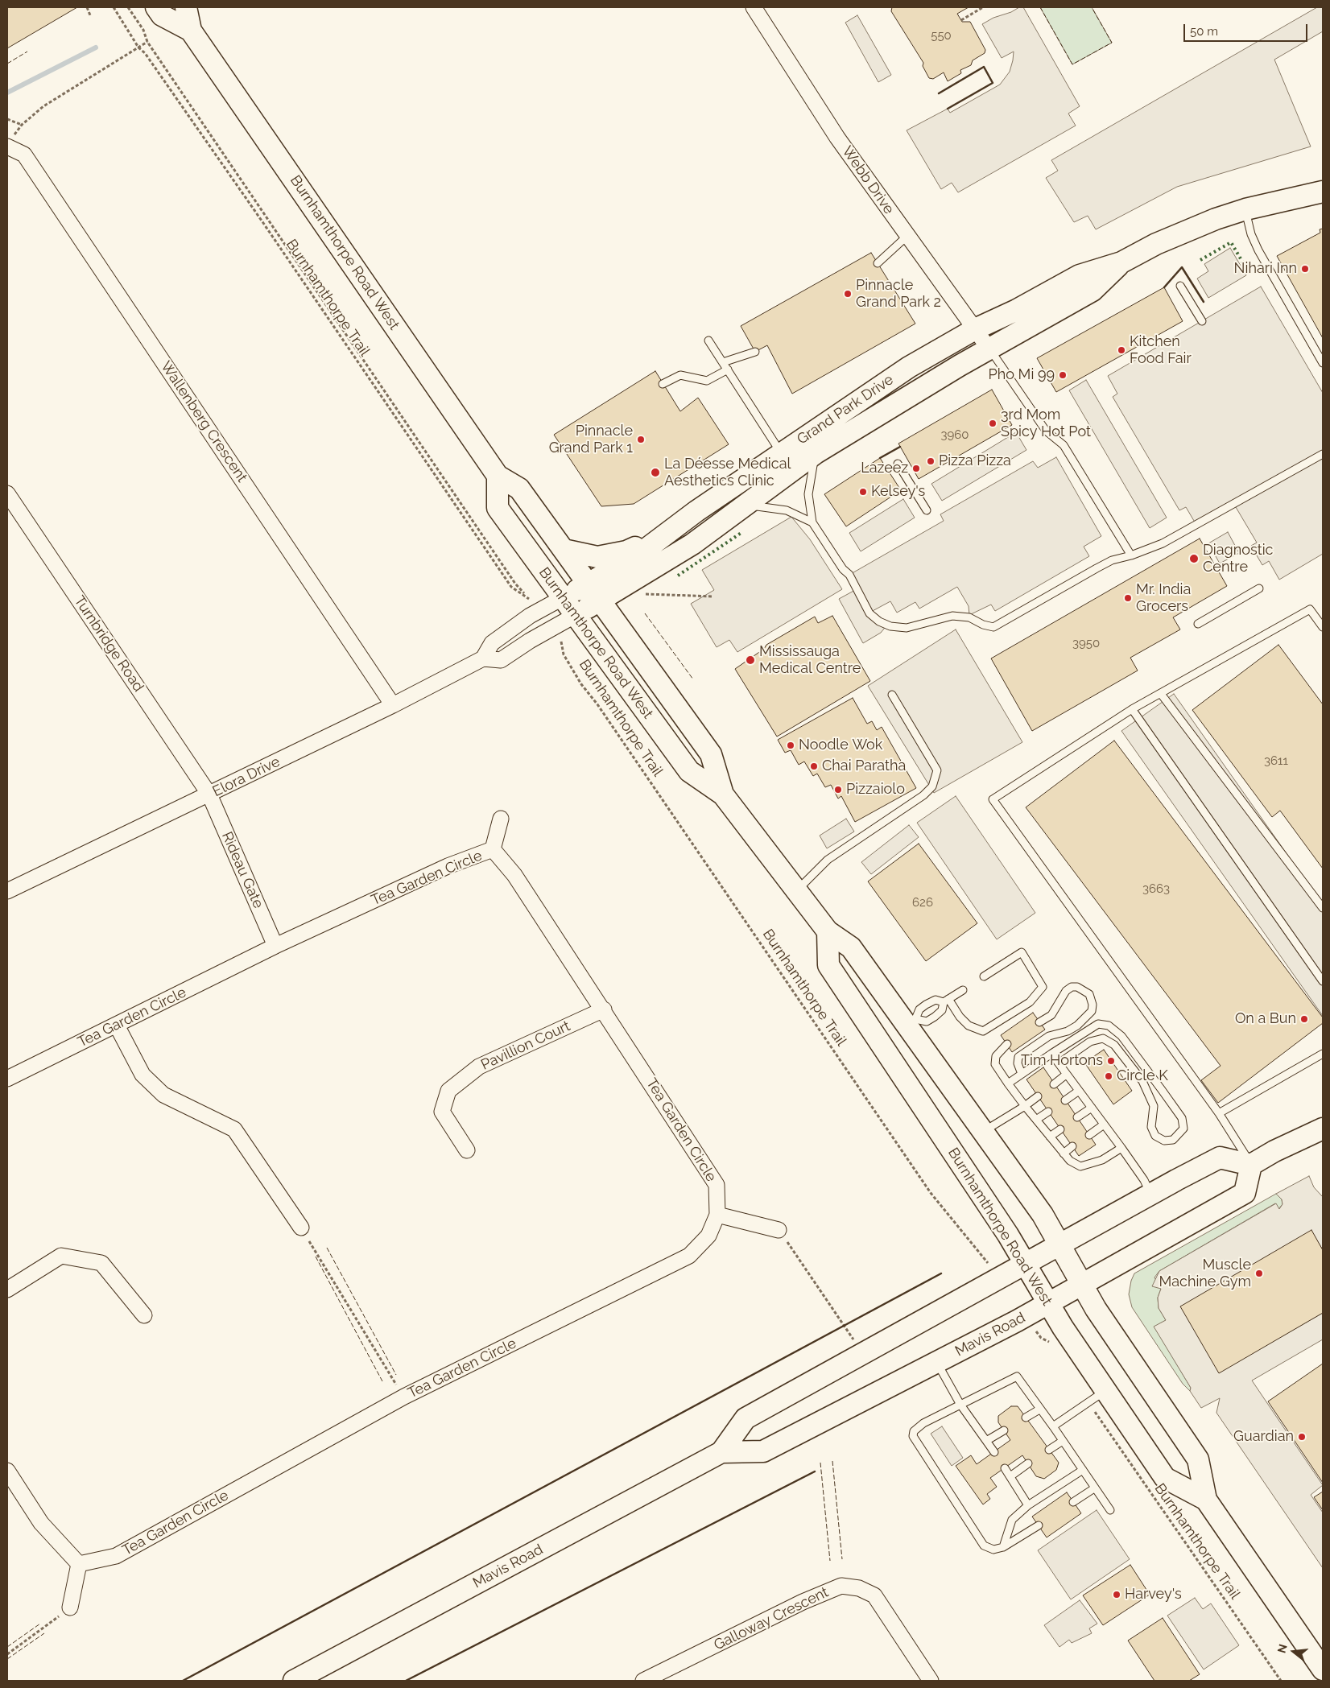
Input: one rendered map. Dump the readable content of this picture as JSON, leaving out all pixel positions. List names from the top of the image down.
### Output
{
  "streets": {
    "main road": ["Burnhamthorpe Road West", "Grand Park Drive", "Mavis Road"],
    "street": [
      "Webb Drive",
      "Wallenberg Crescent",
      "Turnbridge Road",
      "Elora Drive",
      "Rideau Gate",
      "Tea Garden Circle",
      "Pavillion Court",
      "Galloway Crescent"
    ],
    "path": ["Burnhamthorpe Trail"]
  },
  "crossings": [
    ["Webb Drive", "Grand Park Drive"],
    ["Burnhamthorpe Road West", "Grand Park Drive"],
    ["Burnhamthorpe Road West", "Elora Drive"],
    ["Burnhamthorpe Road West", "Mavis Road"],
    ["Burnhamthorpe Trail", "Mavis Road"],
    ["Grand Park Drive", "Elora Drive"],
    ["Wallenberg Crescent", "Elora Drive"],
    ["Turnbridge Road", "Elora Drive"],
    ["Turnbridge Road", "Rideau Gate"],
    ["Elora Drive", "Rideau Gate"],
    ["Rideau Gate", "Tea Garden Circle"],
    ["Tea Garden Circle", "Pavillion Court"]
  ],
  "places": [
    "Nihari Inn",
    "Pinnacle Grand Park 2",
    "Kitchen Food Fair",
    "Pho Mi 99",
    "3rd Mom Spicy Hot Pot",
    "Pinnacle Grand Park 1",
    "Pizza Pizza",
    "Lazeez",
    "La Déesse Medical Aesthetics Clinic",
    "Kelsey's",
    "Diagnostic Centre",
    "Mr. India Grocers",
    "Mississauga Medical Centre",
    "Noodle Wok",
    "Chai Paratha",
    "Pizzaiolo",
    "On a Bun",
    "Tim Hortons",
    "Circle K",
    "Muscle Machine Gym",
    "Guardian",
    "Harvey's"
  ],
  "house_numbers": [
    "550",
    "3960",
    "3950",
    "3611",
    "3663",
    "626"
  ],
  "scale_bar": "50 m",
  "north": "left"
}
